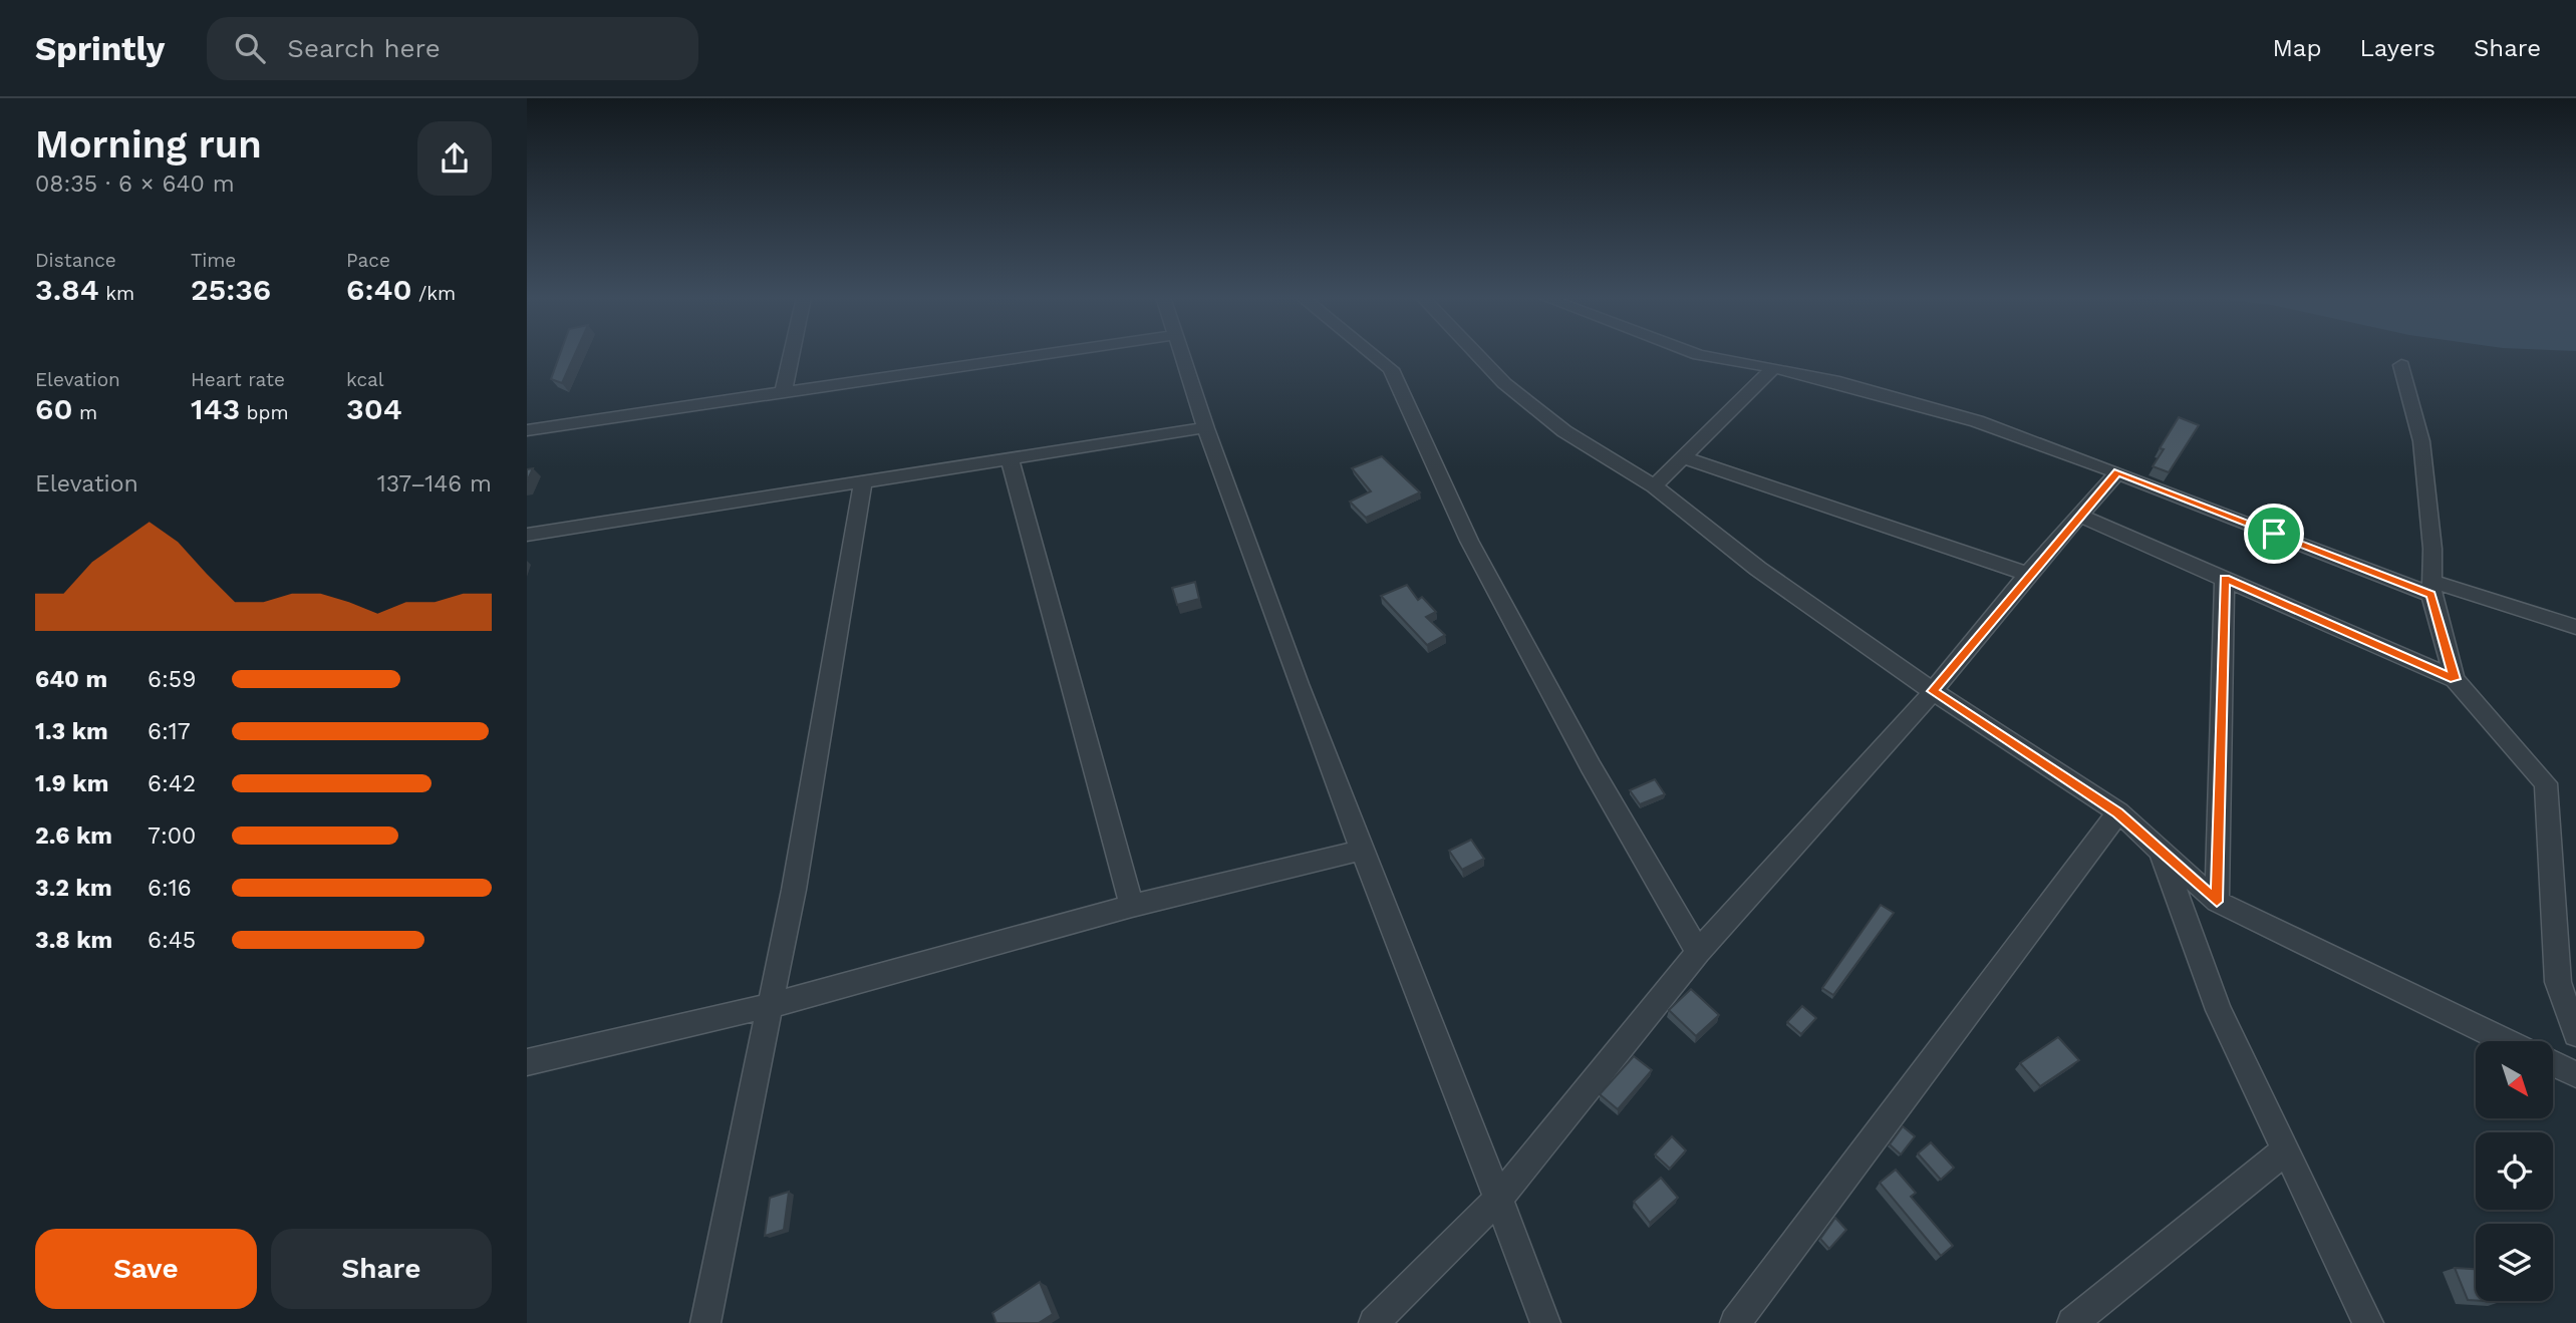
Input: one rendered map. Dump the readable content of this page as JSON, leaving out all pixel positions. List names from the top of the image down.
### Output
{
  "north": "bottom right",
  "page": {
    "header": "Sprintly",
    "search": "Search here",
    "nav": ["Map", "Layers", "Share"],
    "heading": ["Morning run", "08:35 · 6 × 640 m"],
    "stats": [
      ["Distance", "3.84 km"],
      ["Time", "25:36"],
      ["Pace", "6:40 /km"],
      ["Elevation", "60 m"],
      ["Heart rate", "143 bpm"],
      ["kcal", "304"]
    ],
    "chart": ["Elevation", "137–146 m"],
    "list": [
      {
        "name": "640 m",
        "note": "6:59"
      },
      {
        "name": "1.3 km",
        "note": "6:17"
      },
      {
        "name": "1.9 km",
        "note": "6:42"
      },
      {
        "name": "2.6 km",
        "note": "7:00"
      },
      {
        "name": "3.2 km",
        "note": "6:16"
      },
      {
        "name": "3.8 km",
        "note": "6:45"
      }
    ],
    "buttons": ["Save", "Share"]
  }
}
